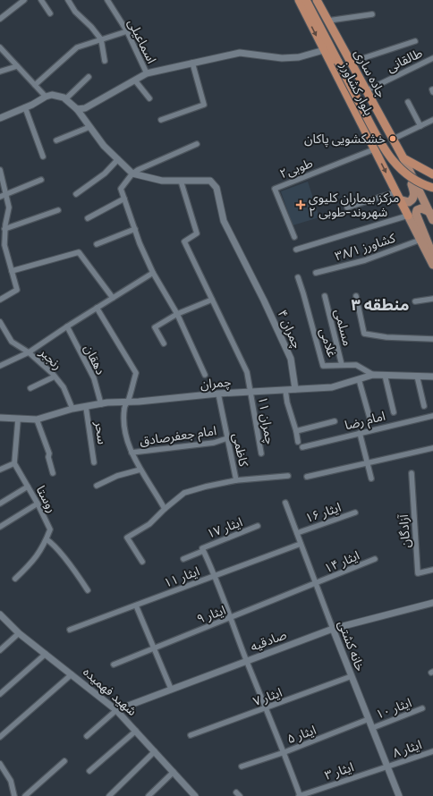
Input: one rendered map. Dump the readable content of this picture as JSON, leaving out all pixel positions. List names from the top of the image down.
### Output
{
  "streets": {
    "highway": ["جاده ساری", "بلوار کشاورز"],
    "street": [
      "اسماعیلی",
      "طالقانی",
      "طوبی۲",
      "کشاورز ۳۸/۱",
      "مسلمی",
      "چمران ۴",
      "غلامی",
      "رنجبر",
      "دهقان",
      "چمران",
      "چمران ۱۱",
      "امام رضا",
      "سحر",
      "امام جعفرصادق",
      "کاظمی",
      "روستا",
      "ایثار ۱۶",
      "ایثار ۱۷",
      "آزادگان",
      "ایثار ۱۴",
      "ایثار ۱۱",
      "ایثار ۹",
      "صادقیه",
      "خانه کشتی",
      "شهید فهمیده",
      "ایثار ۷",
      "ایثار ۱۰",
      "ایثار ۵",
      "ایثار ۸",
      "ایثار ۳"
    ]
  },
  "crossings": [
    ["طالقانی", "جاده ساری"],
    ["بلوار کشاورز", "طوبی۲"],
    ["بلوار کشاورز", "کشاورز ۳۸/۱"],
    ["مسلمی", "غلامی"],
    ["چمران ۴", "چمران"],
    ["چمران ۴", "چمران ۱۱"],
    ["غلامی", "چمران"],
    ["رنجبر", "چمران"],
    ["دهقان", "چمران"],
    ["چمران", "چمران ۱۱"],
    ["چمران", "سحر"],
    ["چمران", "کاظمی"],
    ["امام جعفرصادق", "کاظمی"],
    ["ایثار ۱۶", "خانه کشتی"],
    ["ایثار ۱۷", "ایثار ۱۱"],
    ["ایثار ۱۷", "ایثار ۹"],
    ["ایثار ۱۷", "صادقیه"],
    ["ایثار ۱۷", "ایثار ۷"],
    ["ایثار ۱۷", "ایثار ۵"],
    ["ایثار ۱۷", "ایثار ۳"],
    ["ایثار ۱۴", "ایثار ۹"],
    ["ایثار ۱۴", "خانه کشتی"],
    ["ایثار ۱۱", "خانه کشتی"],
    ["ایثار ۹", "خانه کشتی"],
    ["صادقیه", "خانه کشتی"],
    ["صادقیه", "شهید فهمیده"],
    ["خانه کشتی", "ایثار ۷"],
    ["خانه کشتی", "ایثار ۱۰"],
    ["خانه کشتی", "ایثار ۵"],
    ["خانه کشتی", "ایثار ۸"],
    ["خانه کشتی", "ایثار ۳"],
    ["ایثار ۸", "ایثار ۳"]
  ],
  "districts": ["منطقه ۳"],
  "places": {
    "other": ["خشکشویی پاکان"],
    "health": ["مرکز بیماران کلیوی شهروند-طوبی ۲"]
  }
}
